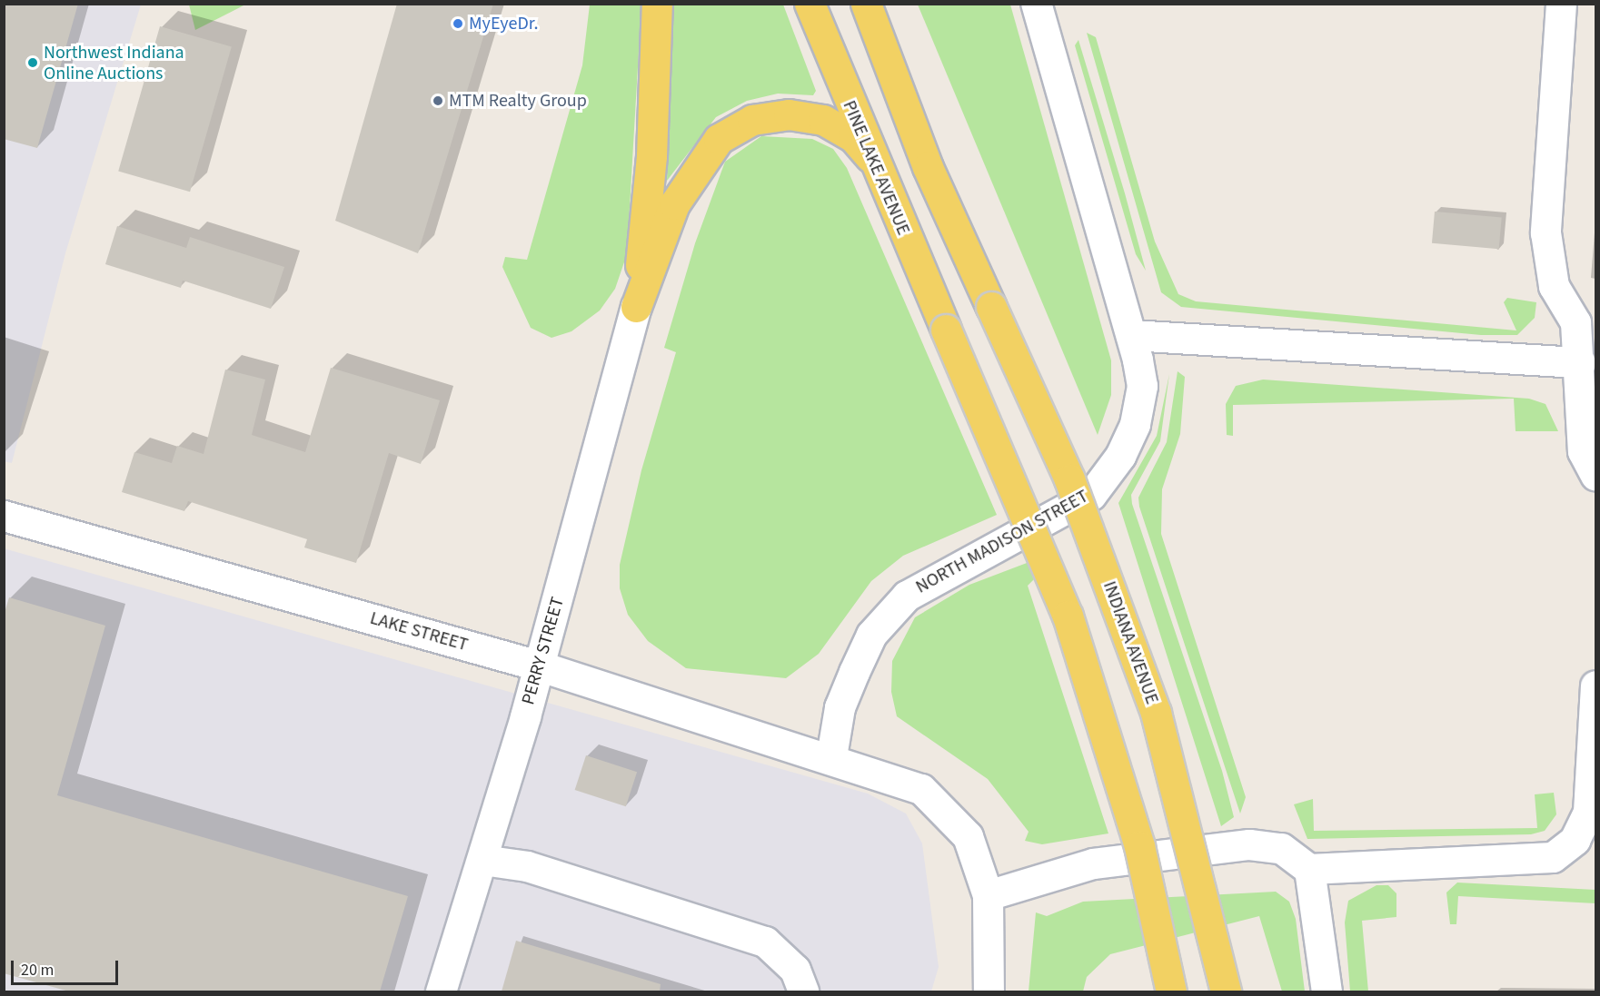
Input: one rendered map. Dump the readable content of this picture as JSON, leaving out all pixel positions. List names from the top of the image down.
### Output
{
  "streets": {
    "main road": ["PINE LAKE AVENUE", "INDIANA AVENUE"],
    "street": ["NORTH MADISON STREET", "LAKE STREET", "PERRY STREET"]
  },
  "crossings": [
    ["NORTH MADISON STREET", "LAKE STREET"],
    ["LAKE STREET", "PERRY STREET"]
  ],
  "places": ["MyEyeDr.", "Northwest Indiana Online Auctions", "MTM Realty Group"],
  "scale_bar": "20 m"
}
